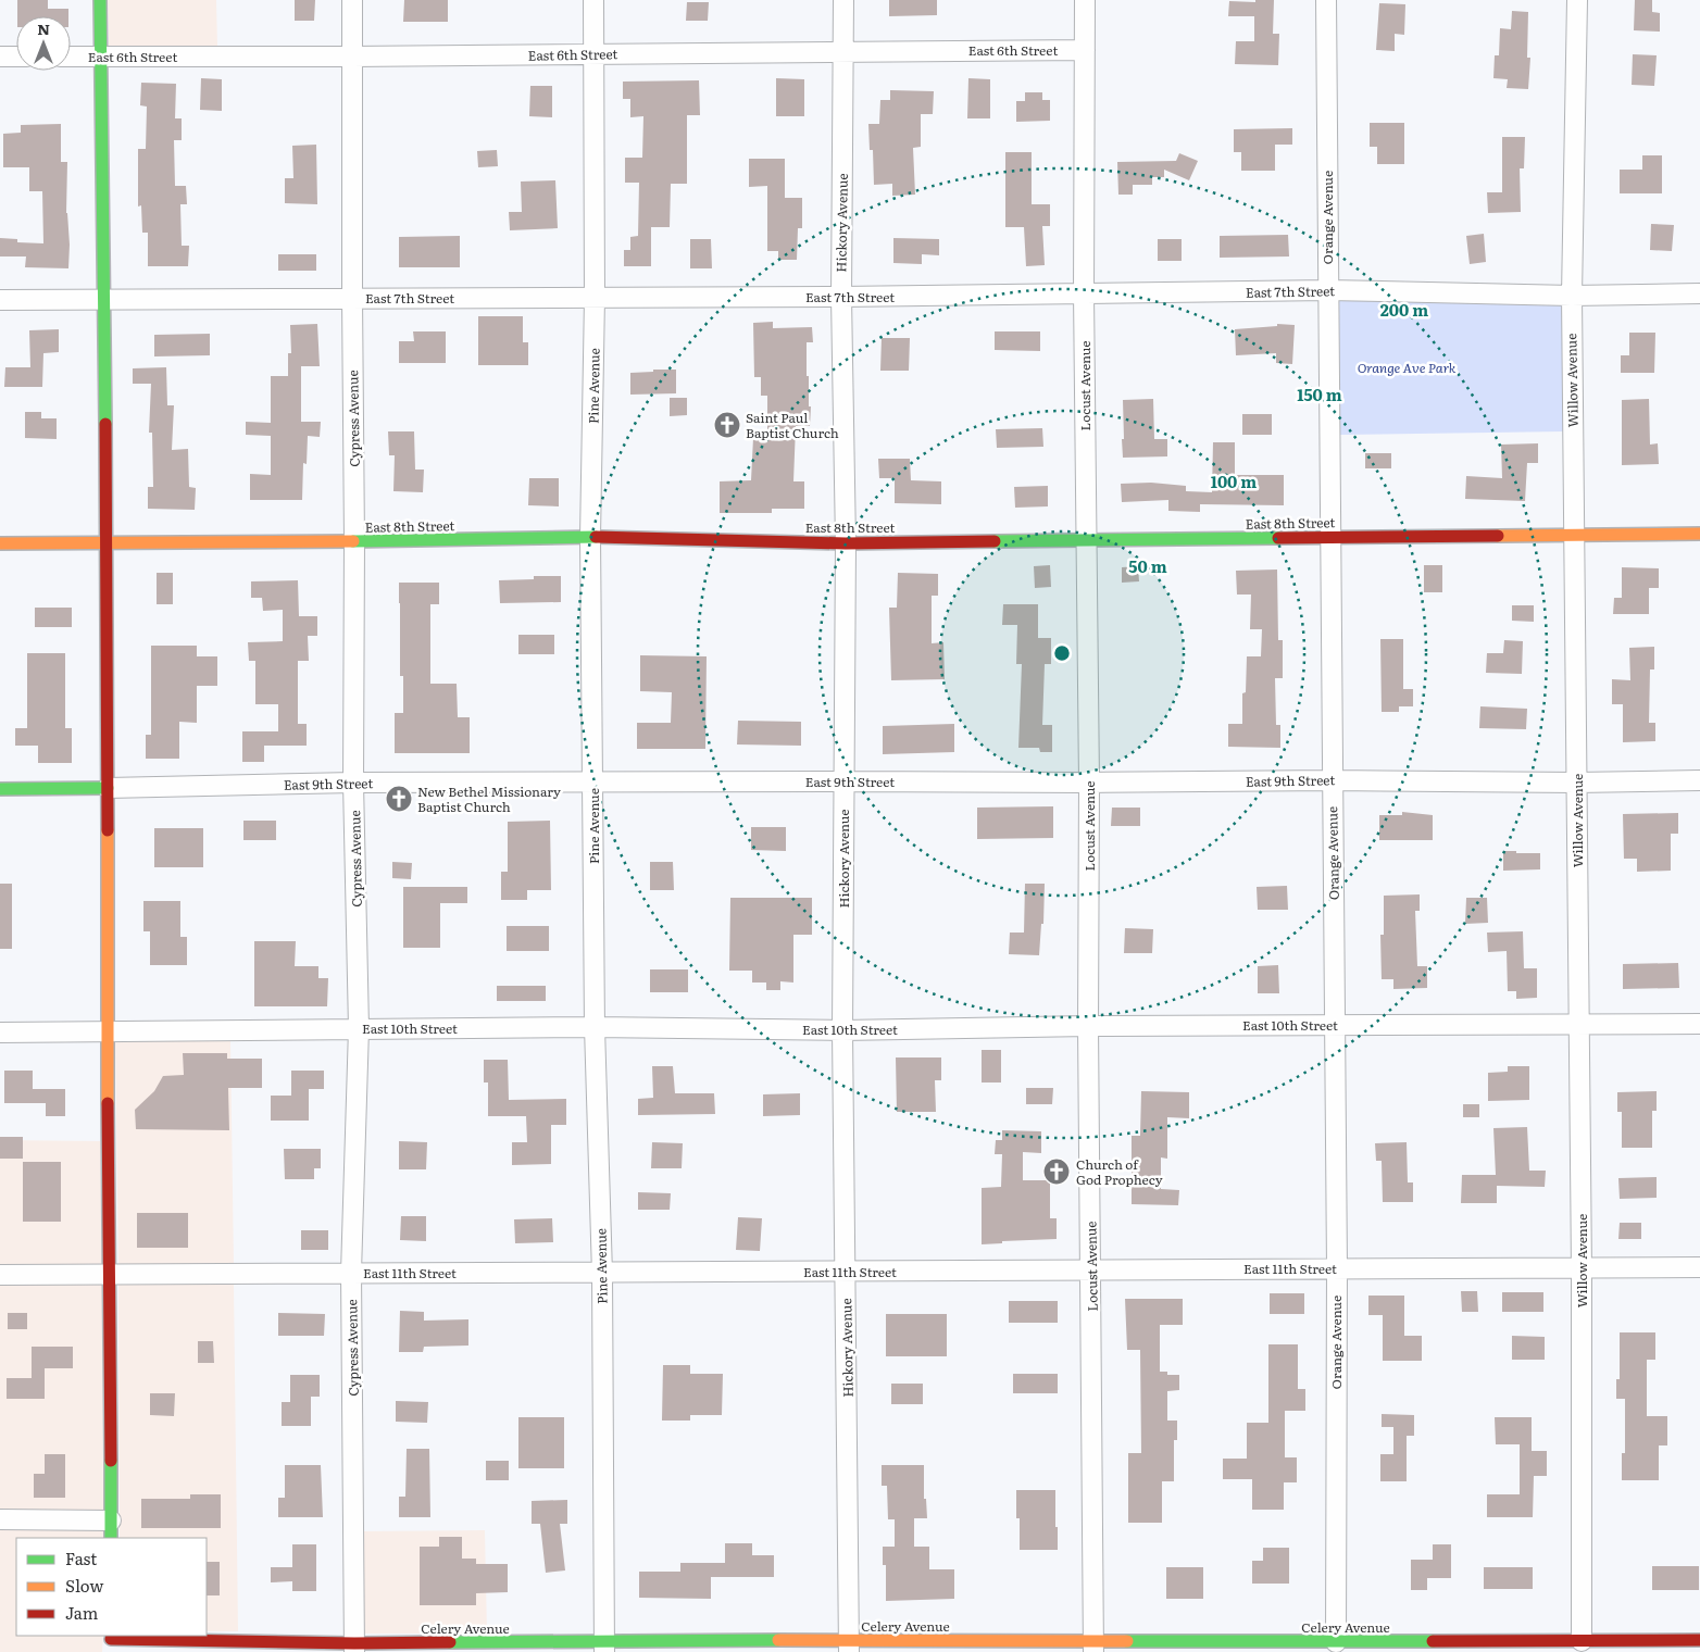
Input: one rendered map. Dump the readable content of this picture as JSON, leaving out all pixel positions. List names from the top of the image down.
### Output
{
  "streets": {
    "main road": ["East 8th Street", "East 9th Street", "Celery Avenue"],
    "street": [
      "East 6th Street",
      "Orange Avenue",
      "Hickory Avenue",
      "East 7th Street",
      "Willow Avenue",
      "Pine Avenue",
      "Locust Avenue",
      "Cypress Avenue",
      "East 10th Street",
      "East 11th Street"
    ]
  },
  "crossings": [
    ["East 6th Street", "Hickory Avenue"],
    ["East 6th Street", "Pine Avenue"],
    ["East 6th Street", "Locust Avenue"],
    ["East 6th Street", "Cypress Avenue"],
    ["Orange Avenue", "East 7th Street"],
    ["Orange Avenue", "East 8th Street"],
    ["Orange Avenue", "East 9th Street"],
    ["Orange Avenue", "East 10th Street"],
    ["Orange Avenue", "East 11th Street"],
    ["Orange Avenue", "Celery Avenue"],
    ["Hickory Avenue", "East 7th Street"],
    ["Hickory Avenue", "East 8th Street"],
    ["Hickory Avenue", "East 9th Street"],
    ["Hickory Avenue", "East 10th Street"],
    ["Hickory Avenue", "East 11th Street"],
    ["Hickory Avenue", "Celery Avenue"],
    ["East 7th Street", "Willow Avenue"],
    ["East 7th Street", "Pine Avenue"],
    ["East 7th Street", "Locust Avenue"],
    ["East 7th Street", "Cypress Avenue"],
    ["Willow Avenue", "East 8th Street"],
    ["Willow Avenue", "East 9th Street"],
    ["Willow Avenue", "East 10th Street"],
    ["Willow Avenue", "East 11th Street"],
    ["Willow Avenue", "Celery Avenue"],
    ["Pine Avenue", "East 8th Street"],
    ["Pine Avenue", "East 9th Street"],
    ["Pine Avenue", "East 10th Street"],
    ["Pine Avenue", "East 11th Street"],
    ["Pine Avenue", "Celery Avenue"],
    ["Locust Avenue", "East 8th Street"],
    ["Locust Avenue", "East 9th Street"],
    ["Locust Avenue", "East 10th Street"],
    ["Locust Avenue", "East 11th Street"],
    ["Locust Avenue", "Celery Avenue"],
    ["Cypress Avenue", "East 8th Street"],
    ["Cypress Avenue", "East 9th Street"],
    ["Cypress Avenue", "East 10th Street"],
    ["Cypress Avenue", "East 11th Street"],
    ["Cypress Avenue", "Celery Avenue"]
  ],
  "parks": ["Orange Ave Park"],
  "places": {
    "church": ["Saint Paul Baptist Church", "New Bethel Missionary Baptist Church", "Church of God Prophecy"]
  },
  "legend": ["Fast", "Slow", "Jam"],
  "north": "top",
  "rings": [
    "200 m",
    "150 m",
    "100 m",
    "50 m"
  ]
}
